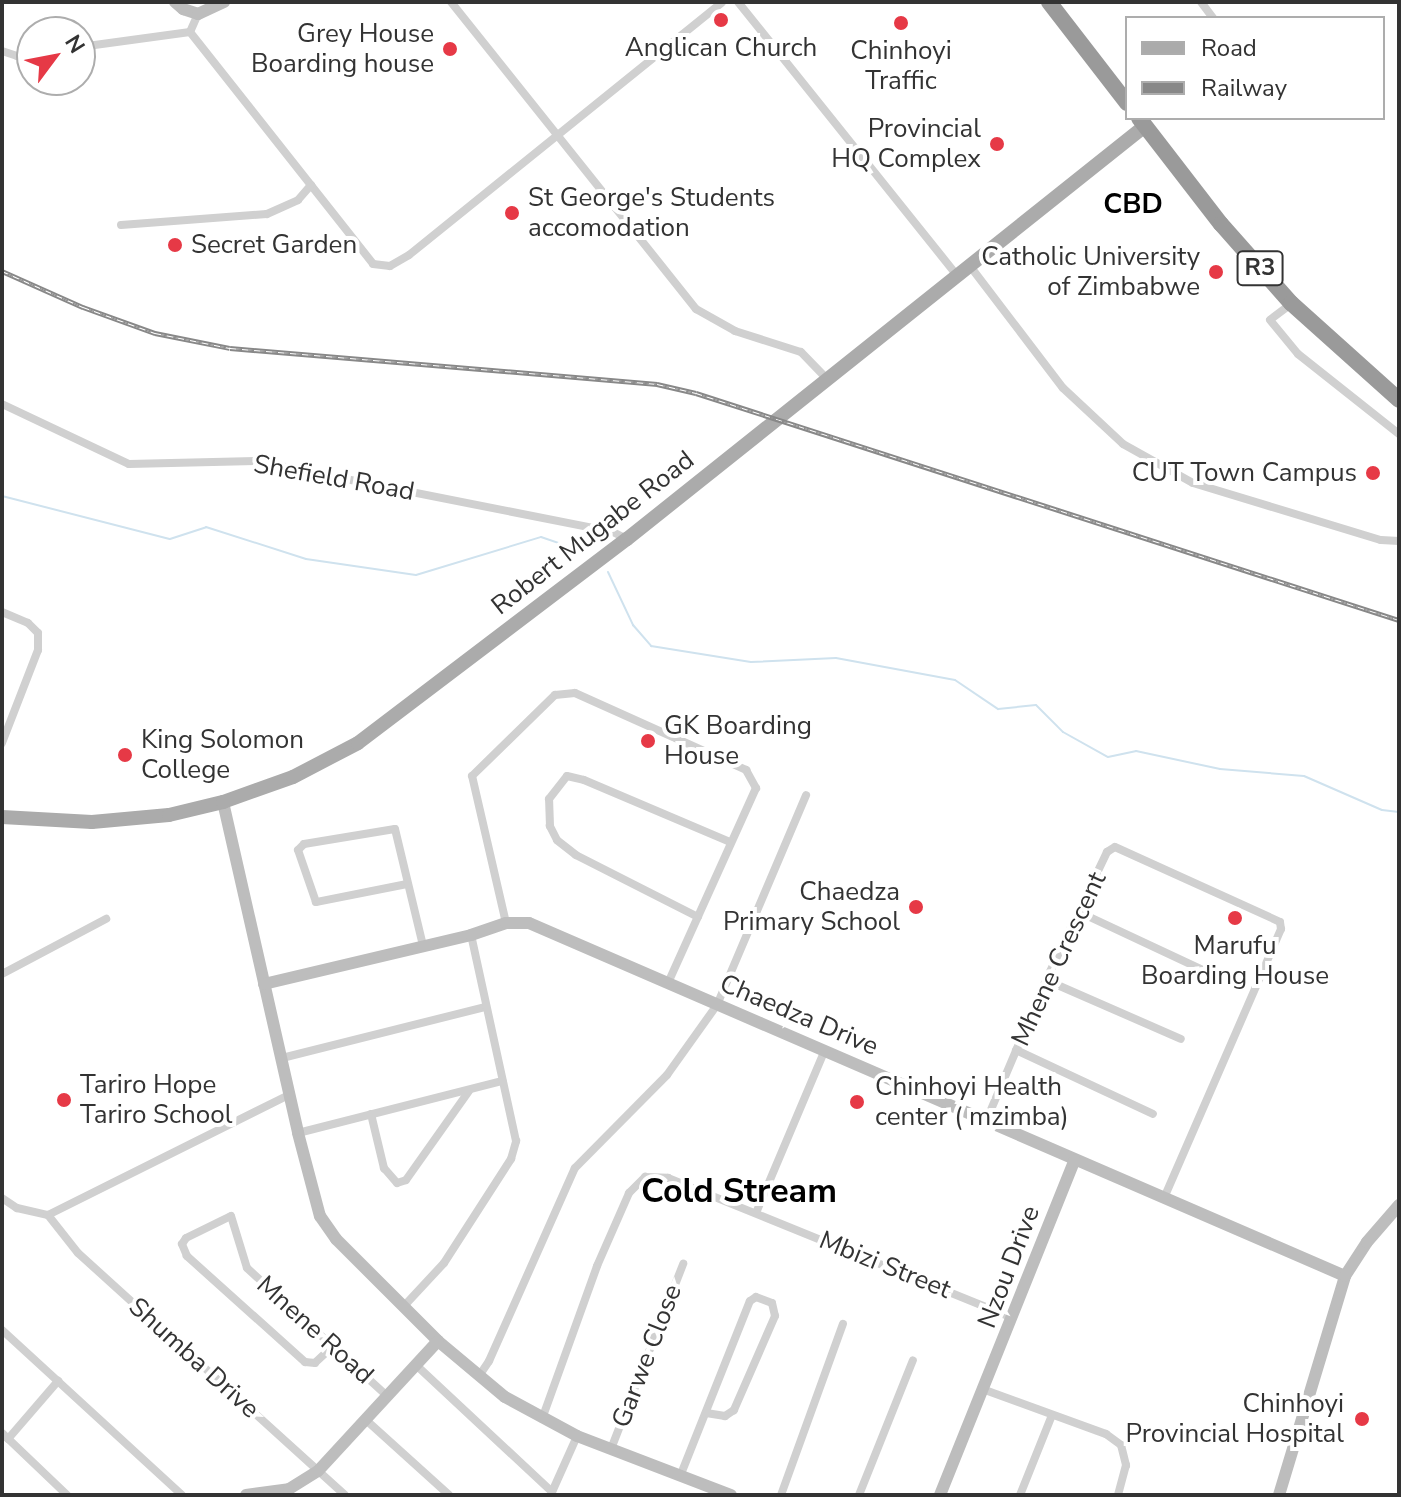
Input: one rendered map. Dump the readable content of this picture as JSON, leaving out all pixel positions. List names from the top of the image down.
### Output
{
  "streets": {
    "highway": ["R3"],
    "main road": ["Robert Mugabe Road"],
    "street": [
      "Shefield Road",
      "Mhene Crescent",
      "Chaedza Drive",
      "Mbizi Street",
      "Nzou Drive",
      "Mnene Road",
      "Garwe Close",
      "Shumba Drive"
    ]
  },
  "crossings": [
    ["R3", "Robert Mugabe Road"],
    ["Shefield Road", "Robert Mugabe Road"],
    ["Mhene Crescent", "Chaedza Drive"],
    ["Chaedza Drive", "Nzou Drive"],
    ["Mbizi Street", "Nzou Drive"]
  ],
  "districts": ["CBD", "Cold Stream"],
  "places": [
    "Anglican Church",
    "Chinhoyi Traffic",
    "Grey House Boarding house",
    "Provincial HQ Complex",
    "St George's Students accomodation",
    "Secret Garden",
    "Catholic University of Zimbabwe",
    "CUT Town Campus",
    "GK Boarding House",
    "King Solomon College",
    "Chaedza Primary School",
    "Marufu Boarding House",
    "Tariro Hope Tariro School",
    "Chinhoyi Health center ( mzimba)",
    "Chinhoyi Provincial Hospital"
  ],
  "legend": ["Road", "Railway"],
  "north": "top right"
}
